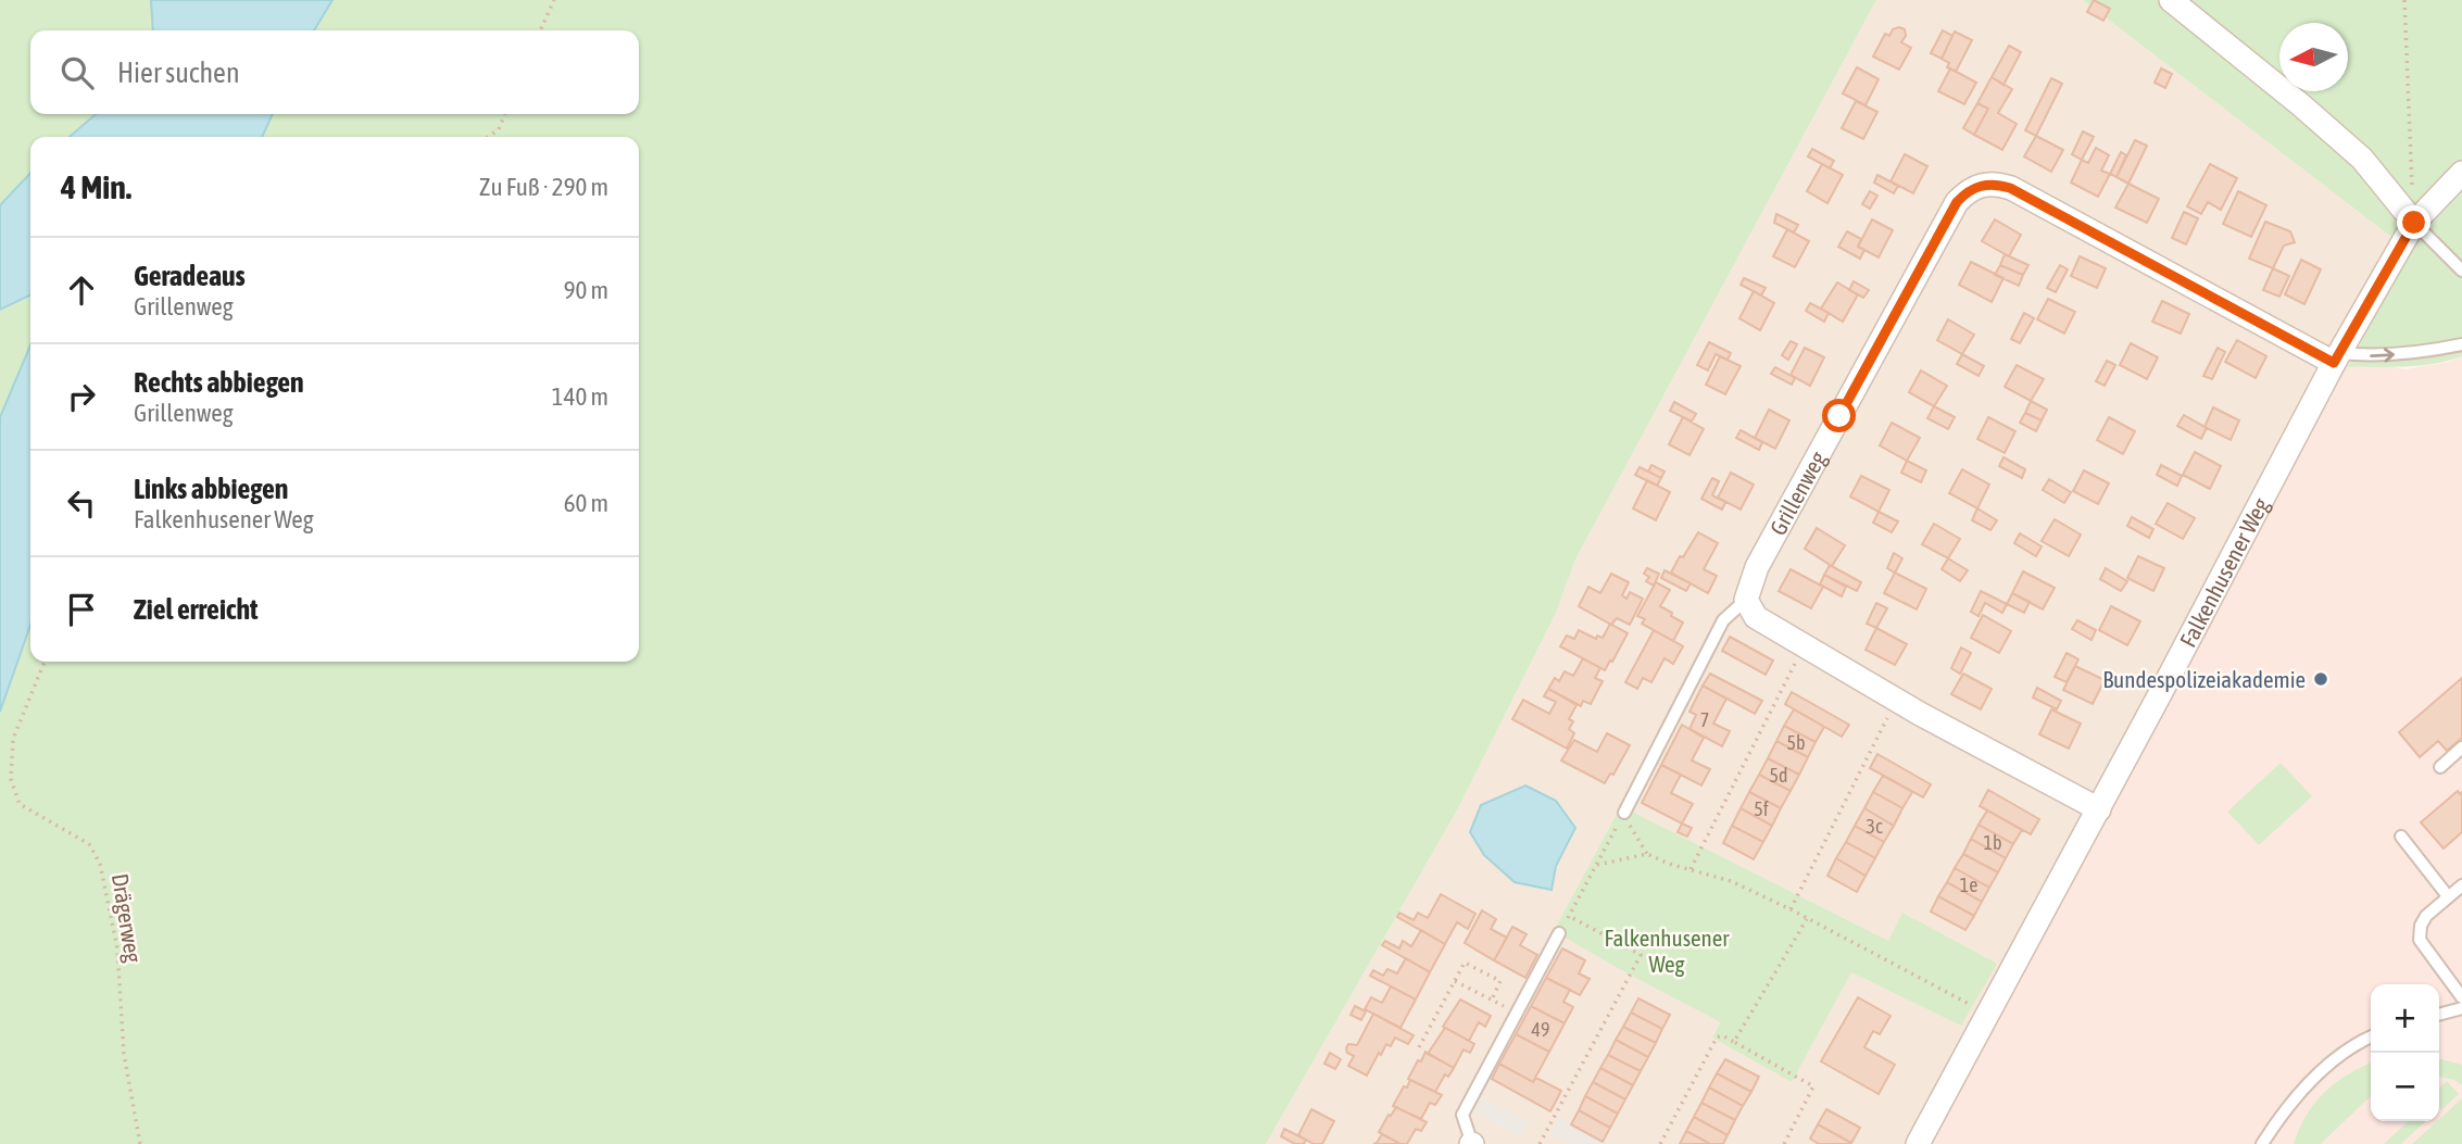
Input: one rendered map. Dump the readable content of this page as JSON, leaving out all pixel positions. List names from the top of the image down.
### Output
{
  "streets": {
    "street": ["Grillenweg", "Falkenhusener Weg"],
    "path": ["Drägerweg"]
  },
  "crossings": [
    ["Grillenweg", "Falkenhusener Weg"]
  ],
  "parks": ["Falkenhusener Weg"],
  "places": ["Bundespolizeiakademie"],
  "house_numbers": [
    "7",
    "5b",
    "5d",
    "5f",
    "3c",
    "1b",
    "1e",
    "49"
  ],
  "north": "left",
  "page": {
    "search": "Hier suchen",
    "heading": ["4 Min.", "Zu Fuß · 290 m"],
    "list": [
      ["Geradeaus", "Grillenweg", "90 m"],
      ["Rechts abbiegen", "Grillenweg", "140 m"],
      ["Links abbiegen", "Falkenhusener Weg", "60 m"],
      "Ziel erreicht"
    ],
    "map_buttons": ["+", "−"]
  }
}
